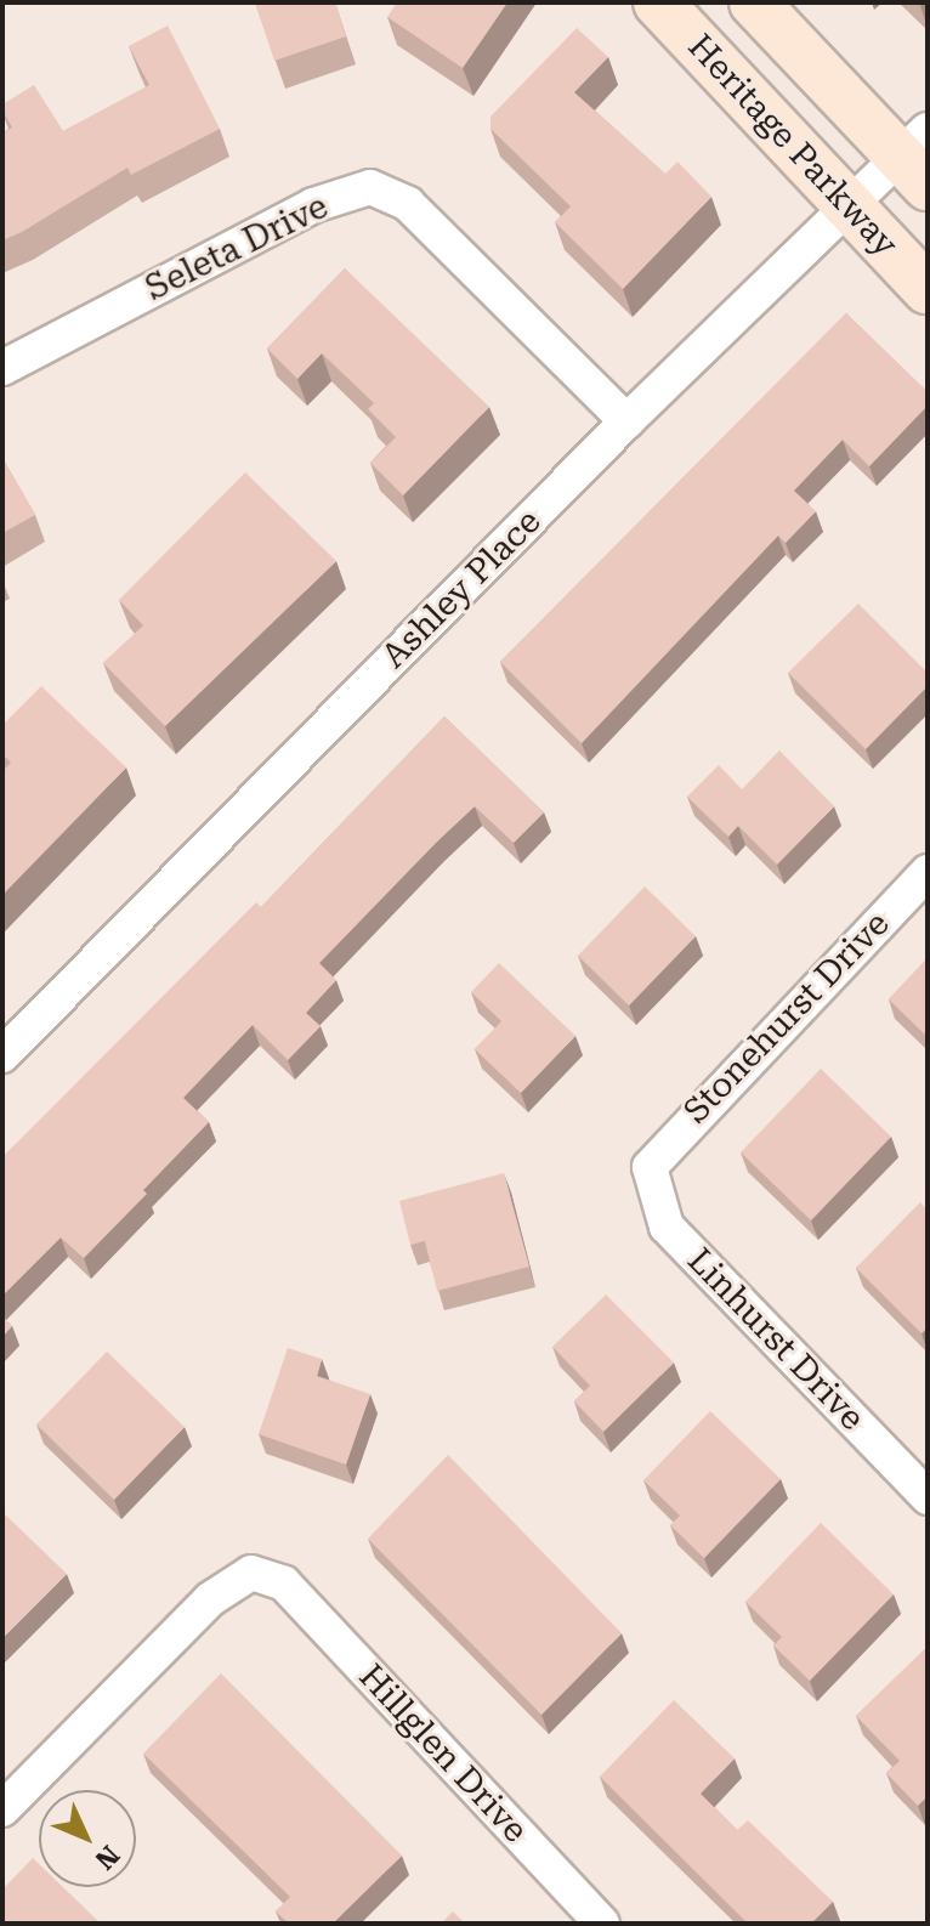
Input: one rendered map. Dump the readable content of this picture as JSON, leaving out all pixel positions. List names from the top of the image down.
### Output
{
  "streets": {
    "main road": ["Heritage Parkway"],
    "street": [
      "Seleta Drive",
      "Ashley Place",
      "Stonehurst Drive",
      "Linhurst Drive",
      "Hillglen Drive"
    ]
  },
  "crossings": [
    ["Heritage Parkway", "Ashley Place"],
    ["Seleta Drive", "Ashley Place"],
    ["Stonehurst Drive", "Linhurst Drive"]
  ],
  "north": "bottom right"
}
